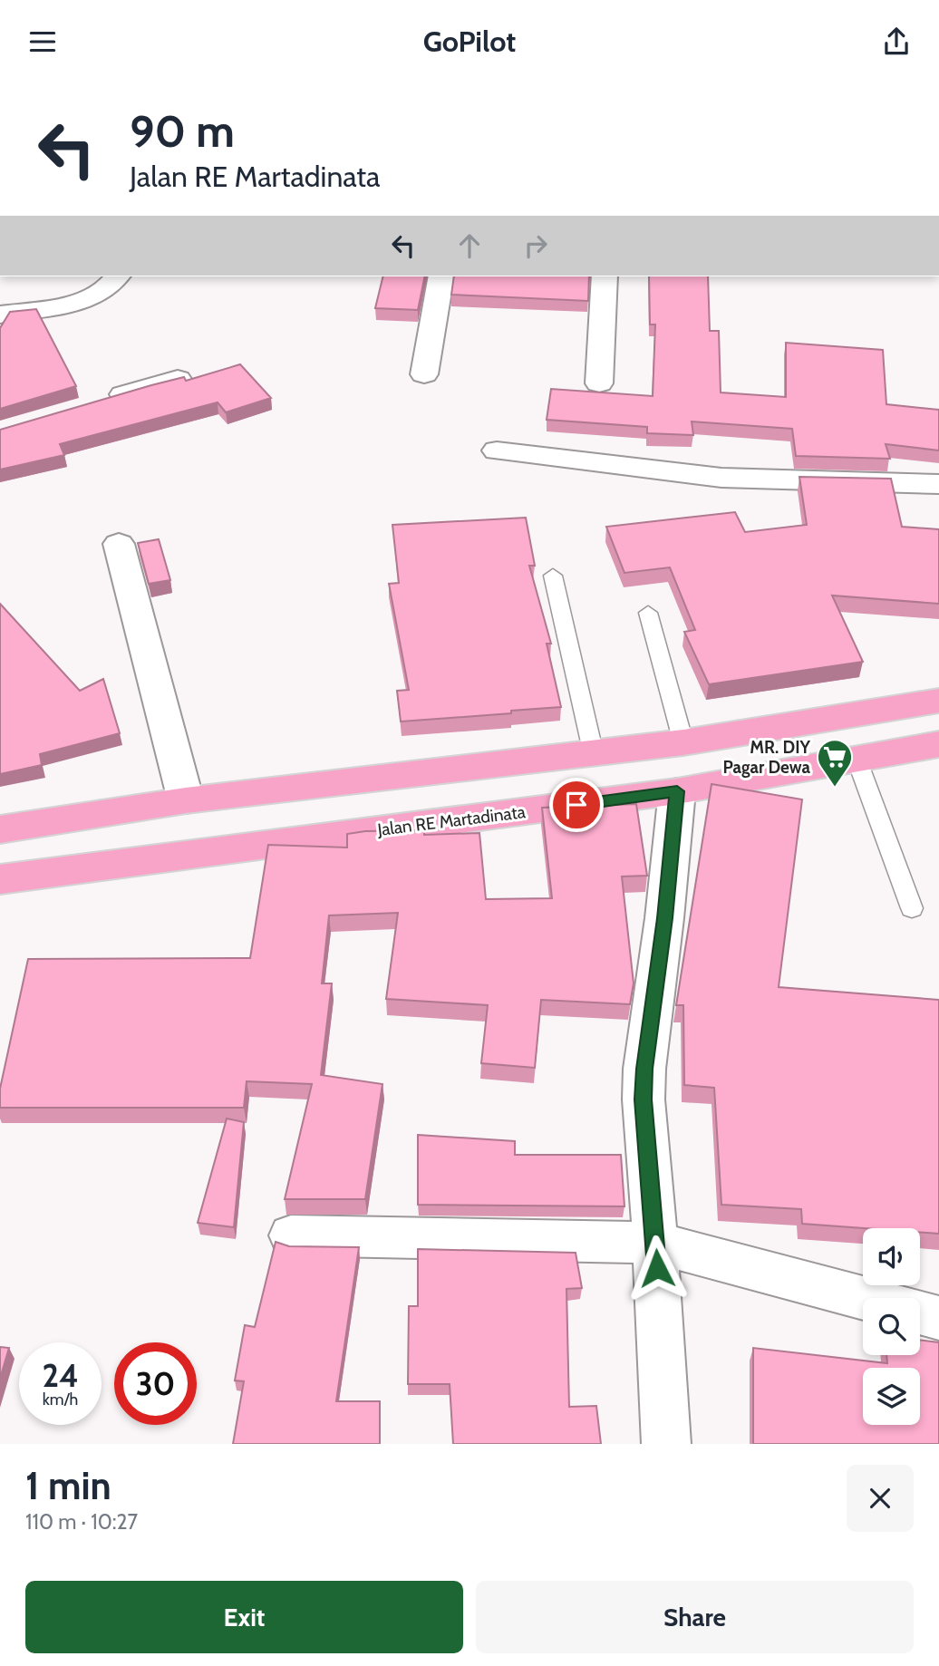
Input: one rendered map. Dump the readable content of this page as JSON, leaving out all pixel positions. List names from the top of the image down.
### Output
{
  "streets": {
    "highway": ["Jalan RE Martadinata"]
  },
  "places": {
    "supermarket": ["MR. DIY Pagar Dewa"]
  },
  "page": {
    "header": "GoPilot",
    "turn": ["90 m", "Jalan RE Martadinata"],
    "speed": "24 km/h",
    "limit": "30",
    "heading": ["1 min", "110 m · 10:27"],
    "buttons": ["Exit", "Share"]
  }
}
